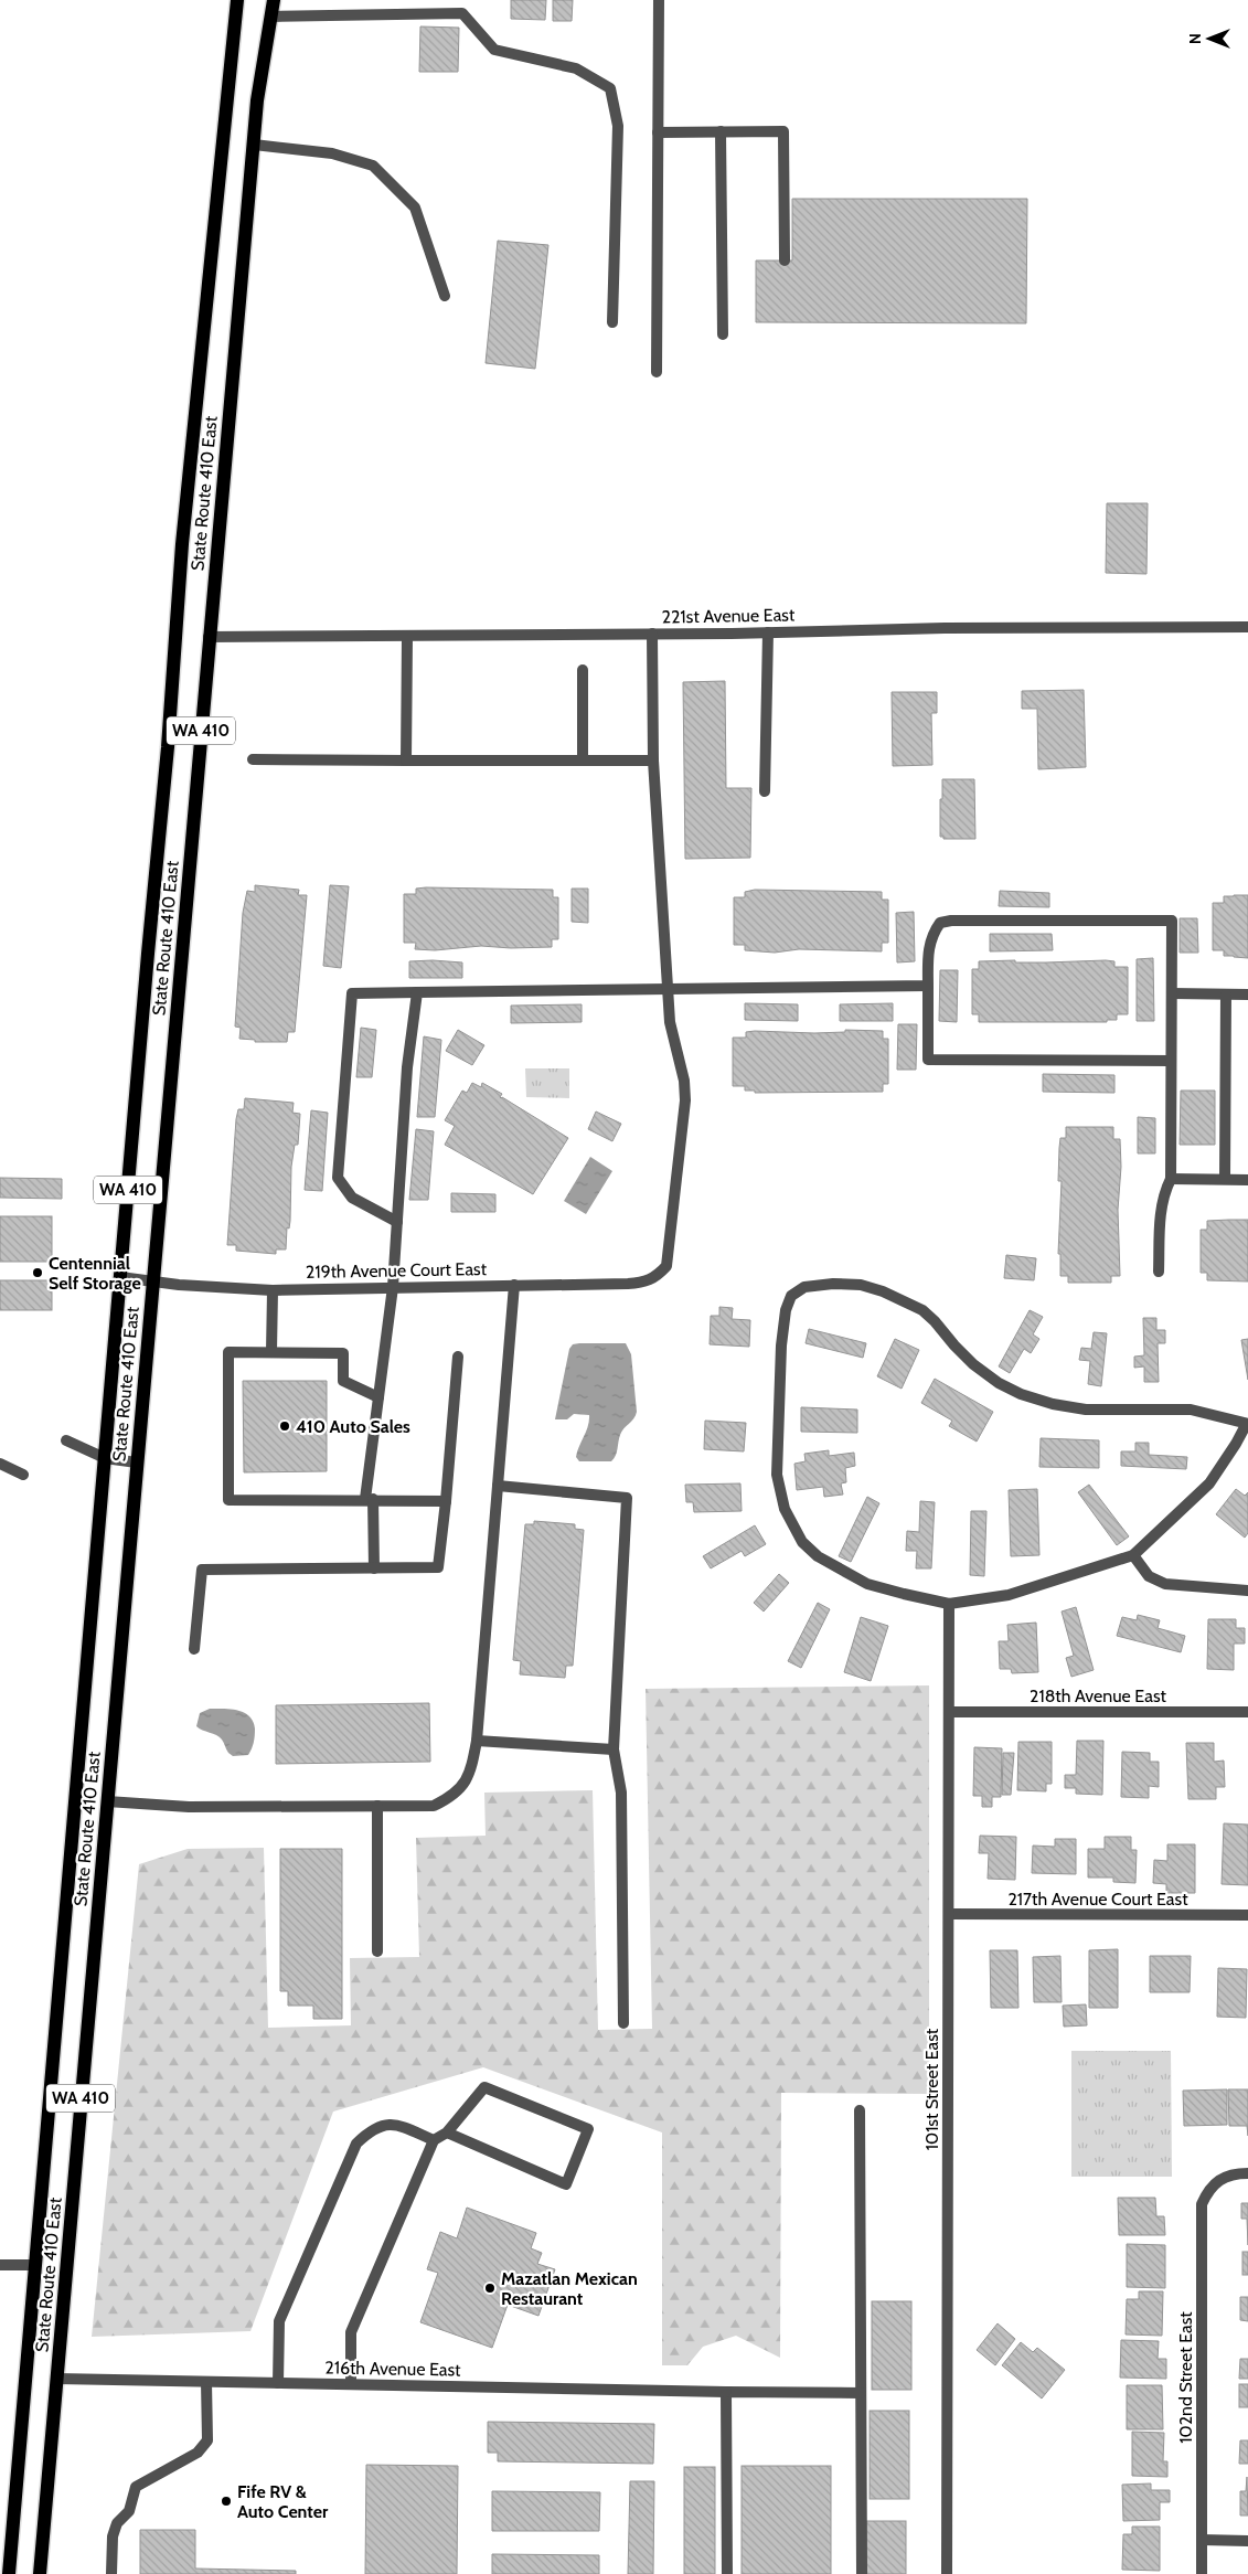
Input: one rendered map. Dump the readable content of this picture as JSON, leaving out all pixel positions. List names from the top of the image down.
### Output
{
  "streets": {
    "main road": ["State Route 410 East", "WA 410"],
    "street": [
      "221st Avenue East",
      "219th Avenue Court East",
      "218th Avenue East",
      "217th Avenue Court East",
      "101st Street East",
      "216th Avenue East",
      "102nd Street East"
    ]
  },
  "crossings": [
    ["State Route 410 East", "221st Avenue East"],
    ["State Route 410 East", "219th Avenue Court East"],
    ["State Route 410 East", "216th Avenue East"],
    ["218th Avenue East", "101st Street East"],
    ["217th Avenue Court East", "101st Street East"]
  ],
  "places": [
    "Centennial Self Storage",
    "410 Auto Sales",
    "Mazatlan Mexican Restaurant",
    "Fife RV & Auto Center"
  ],
  "north": "left"
}
